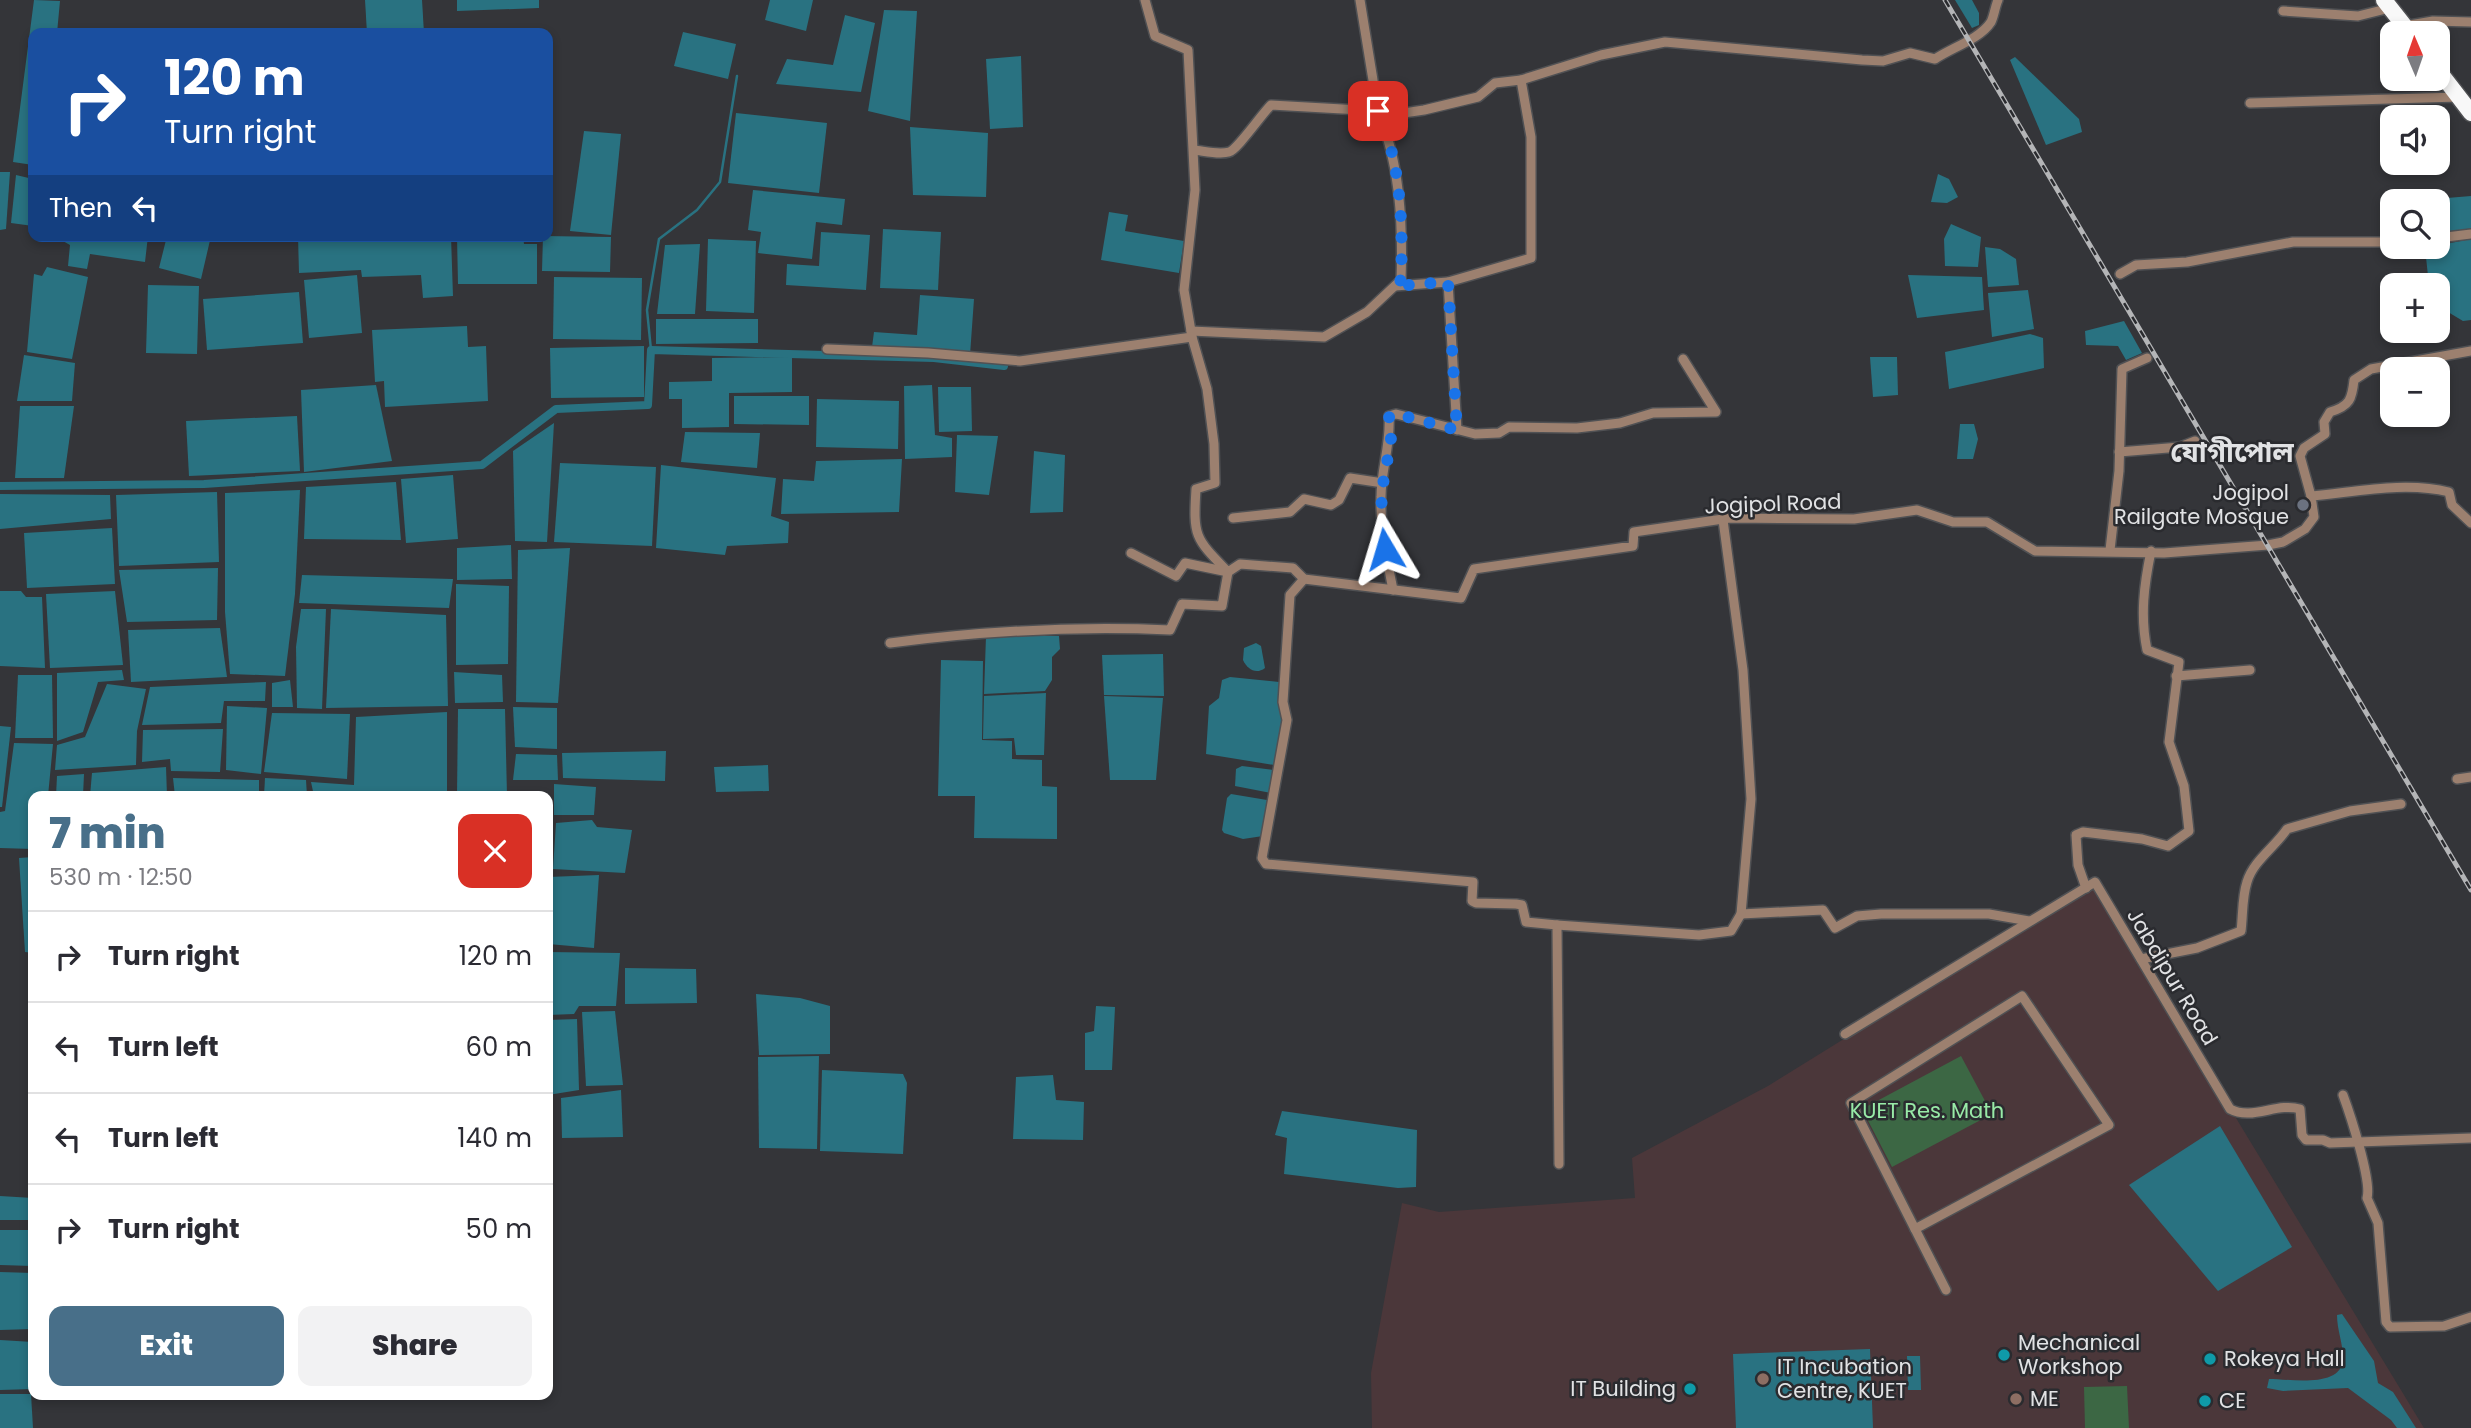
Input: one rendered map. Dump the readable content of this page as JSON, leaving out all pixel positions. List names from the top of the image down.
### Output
{
  "streets": {
    "street": ["Jogipol Road", "Jabdipur Road"]
  },
  "districts": ["যোগীপোল"],
  "parks": ["KUET Res. Math"],
  "places": [
    "Jogipol Railgate Mosque",
    "Mechanical Workshop",
    "Rokeya Hall",
    "IT Incubation Centre, KUET",
    "IT Building",
    "ME",
    "CE"
  ],
  "north": "top",
  "page": {
    "map_buttons": ["+", "−"],
    "turn": ["120 m", "Turn right"],
    "then": "Then",
    "heading": ["7 min", "530 m · 12:50"],
    "list": [
      {
        "name": "Turn right",
        "value": "120 m"
      },
      {
        "name": "Turn left",
        "value": "60 m"
      },
      {
        "name": "Turn left",
        "value": "140 m"
      },
      {
        "name": "Turn right",
        "value": "50 m"
      }
    ],
    "buttons": ["Exit", "Share"]
  }
}
